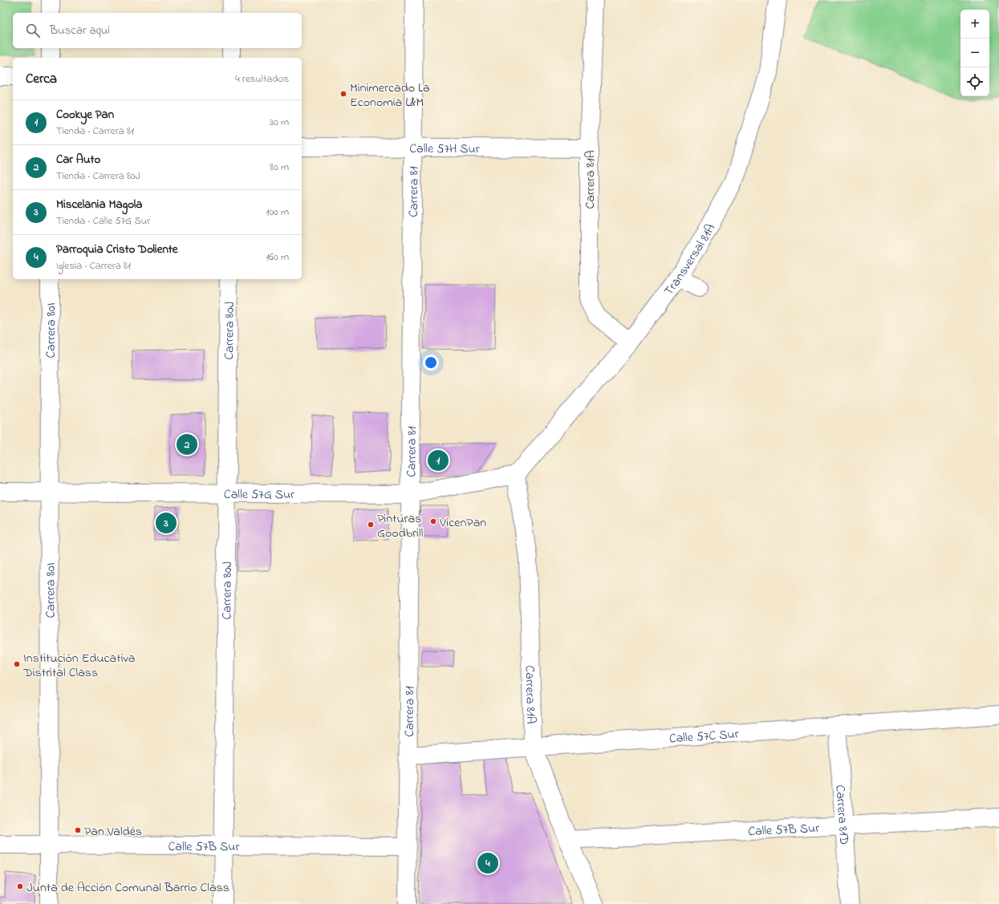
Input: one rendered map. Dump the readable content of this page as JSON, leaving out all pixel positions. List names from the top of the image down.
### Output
{
  "streets": {
    "street": [
      "Calle 57H Sur",
      "Carrera 81A",
      "Carrera 81",
      "Transversal 81A",
      "Carrera 80I",
      "Carrera 80J",
      "Calle 57G Sur",
      "Calle 57C Sur",
      "Carrera 81D",
      "Calle 57B Sur"
    ]
  },
  "crossings": [
    ["Calle 57H Sur", "Carrera 81A"],
    ["Calle 57H Sur", "Carrera 81"],
    ["Carrera 81A", "Transversal 81A"],
    ["Carrera 81A", "Calle 57G Sur"],
    ["Carrera 81A", "Calle 57C Sur"],
    ["Carrera 81A", "Calle 57B Sur"],
    ["Carrera 81", "Calle 57G Sur"],
    ["Carrera 81", "Calle 57C Sur"],
    ["Carrera 81", "Calle 57B Sur"],
    ["Transversal 81A", "Calle 57G Sur"],
    ["Carrera 80I", "Calle 57G Sur"],
    ["Carrera 80I", "Calle 57B Sur"],
    ["Carrera 80J", "Calle 57G Sur"],
    ["Carrera 80J", "Calle 57B Sur"],
    ["Calle 57C Sur", "Carrera 81D"],
    ["Carrera 81D", "Calle 57B Sur"]
  ],
  "places": [
    "Minimercado La Economia L&M",
    "VicenPan",
    "Pinturas Goodbrill",
    "Institución Educativa Distrital Class",
    "Pan Valdés",
    "Junta de Acción Comunal Barrio Class"
  ],
  "page": {
    "map_buttons": ["+", "−"],
    "search": "Buscar aquí",
    "heading": ["Cerca", "4 resultados"],
    "list": [
      {
        "mark": "1",
        "name": "Cookye Pan",
        "note": "Tienda · Carrera 81",
        "value": "30 m"
      },
      {
        "mark": "2",
        "name": "Car Auto",
        "note": "Tienda · Carrera 80J",
        "value": "80 m"
      },
      {
        "mark": "3",
        "name": "Miscelania Magola",
        "note": "Tienda · Calle 57G Sur",
        "value": "100 m"
      },
      {
        "mark": "4",
        "name": "Parroquia Cristo Doliente",
        "note": "Iglesia · Carrera 81",
        "value": "160 m"
      }
    ],
    "pins": [
      "2",
      "1",
      "3",
      "4"
    ]
  }
}
